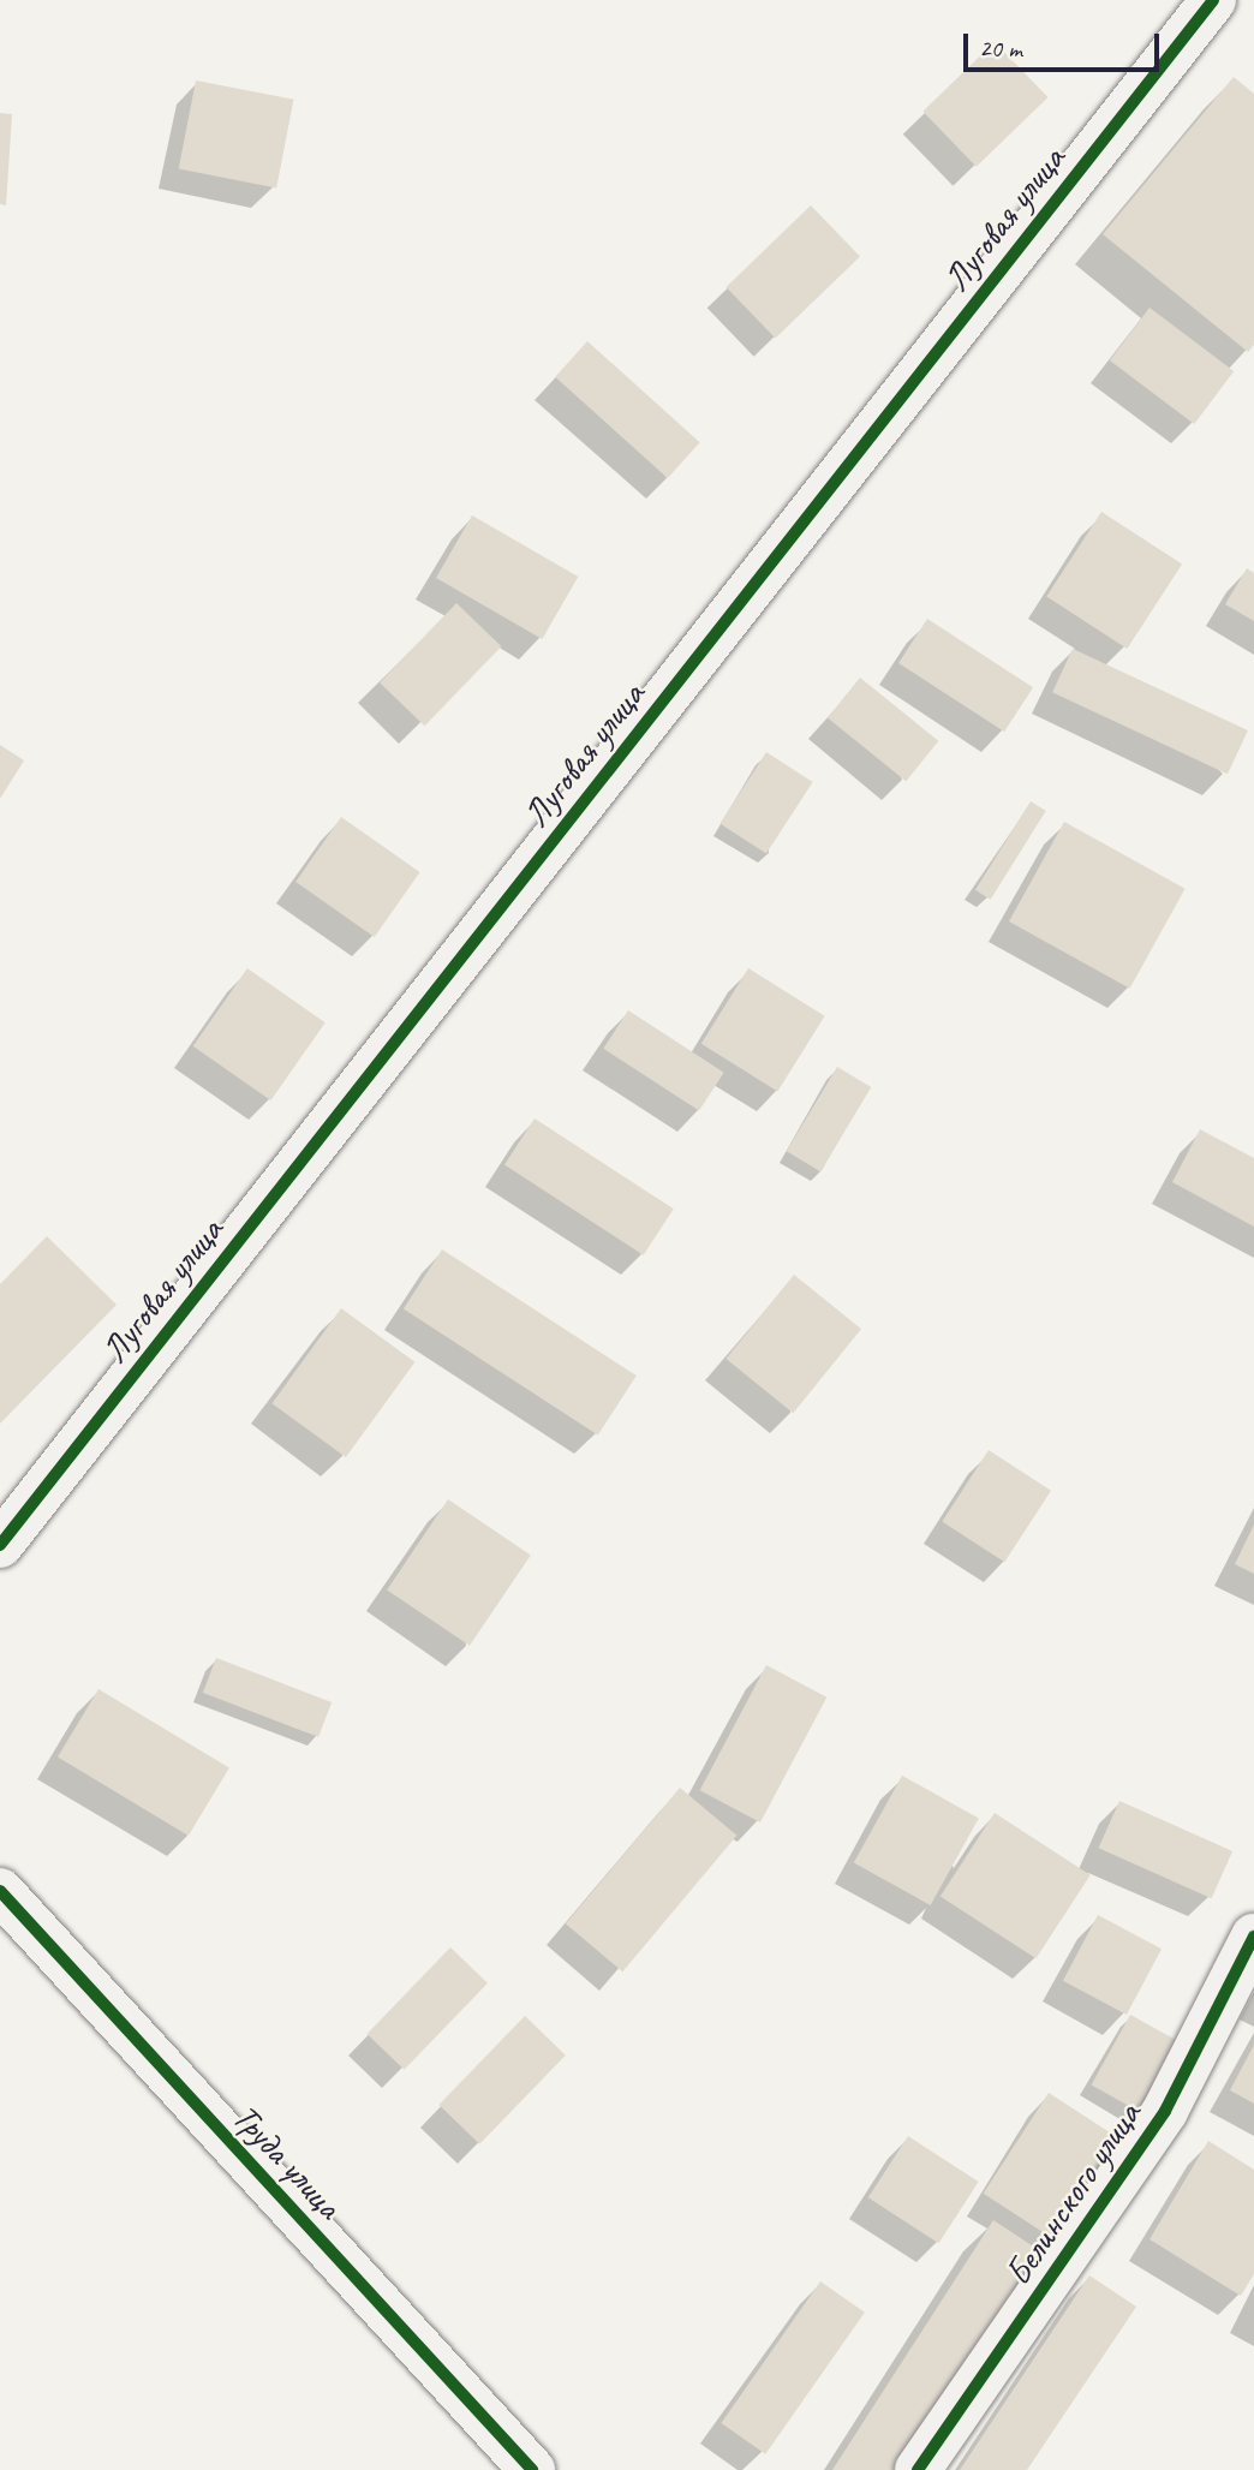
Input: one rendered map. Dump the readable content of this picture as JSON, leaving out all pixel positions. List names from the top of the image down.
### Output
{
  "streets": {
    "street": ["Луговая улица", "Труда улица", "Белинского улица"]
  },
  "scale_bar": "20 m"
}
